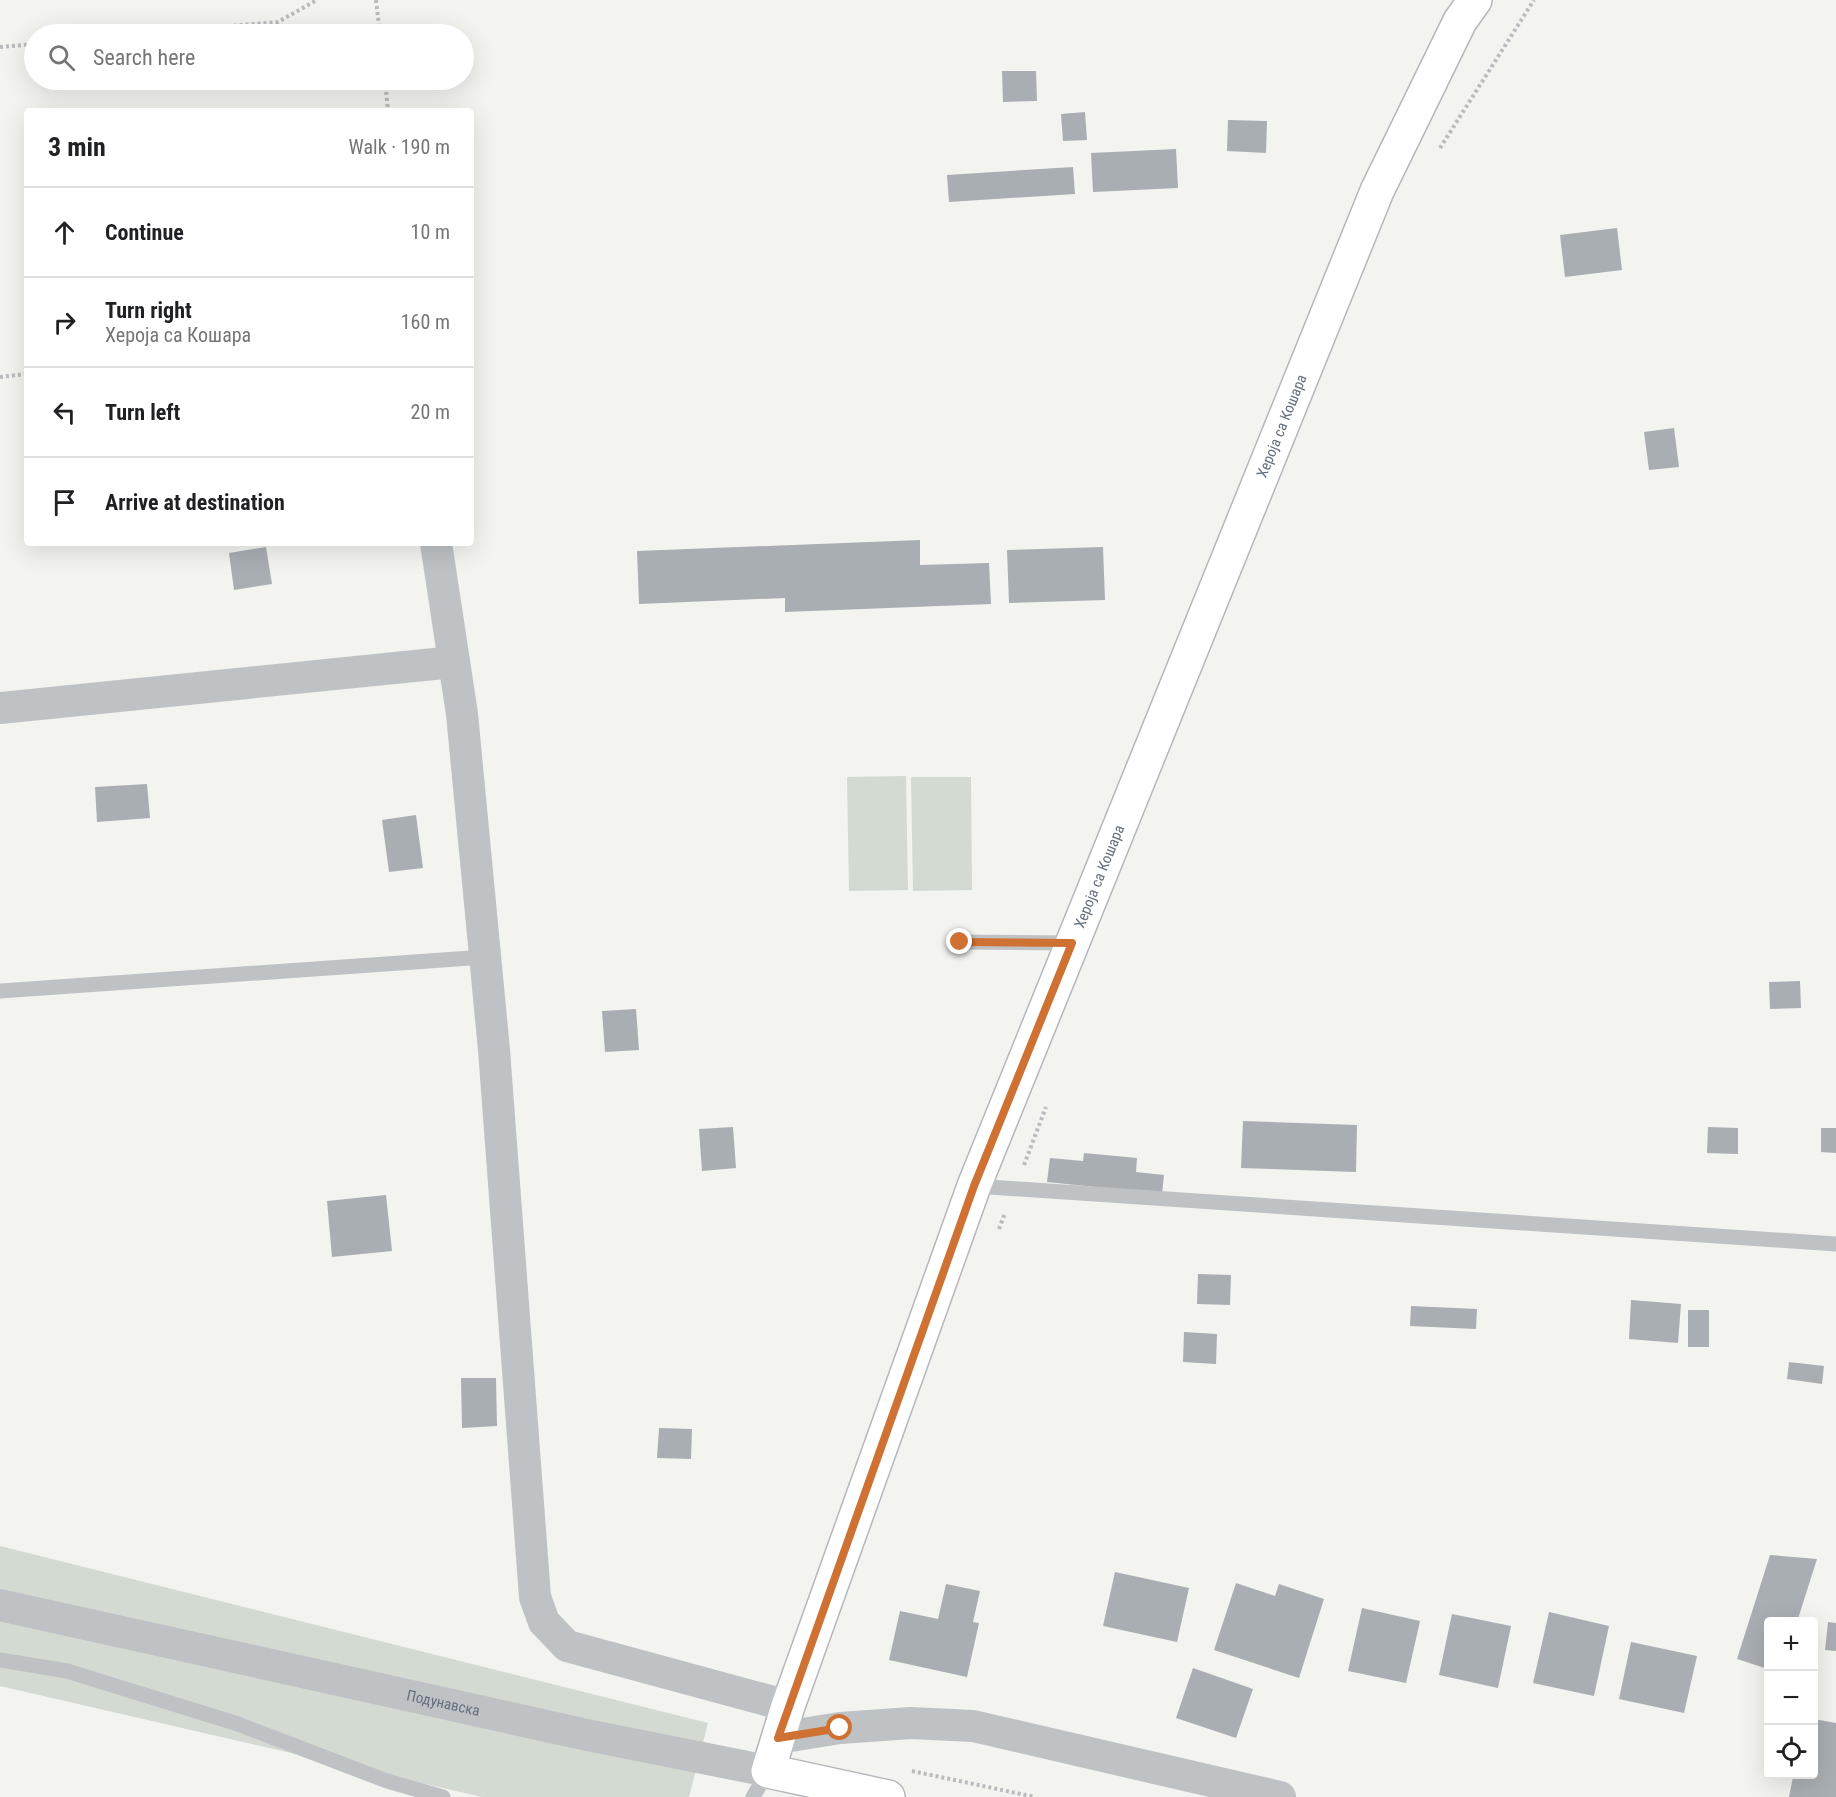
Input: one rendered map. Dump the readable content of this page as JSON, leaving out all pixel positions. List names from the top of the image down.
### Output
{
  "streets": {
    "street": ["Хероја са Кошара", "Подунавска"]
  },
  "crossings": [
    ["Хероја са Кошара", "Подунавска"]
  ],
  "page": {
    "search": "Search here",
    "heading": ["3 min", "Walk · 190 m"],
    "list": [
      ["Continue", "10 m"],
      ["Turn right", "Хероја са Кошара", "160 m"],
      ["Turn left", "20 m"],
      "Arrive at destination"
    ],
    "map_buttons": ["+", "−"]
  }
}
